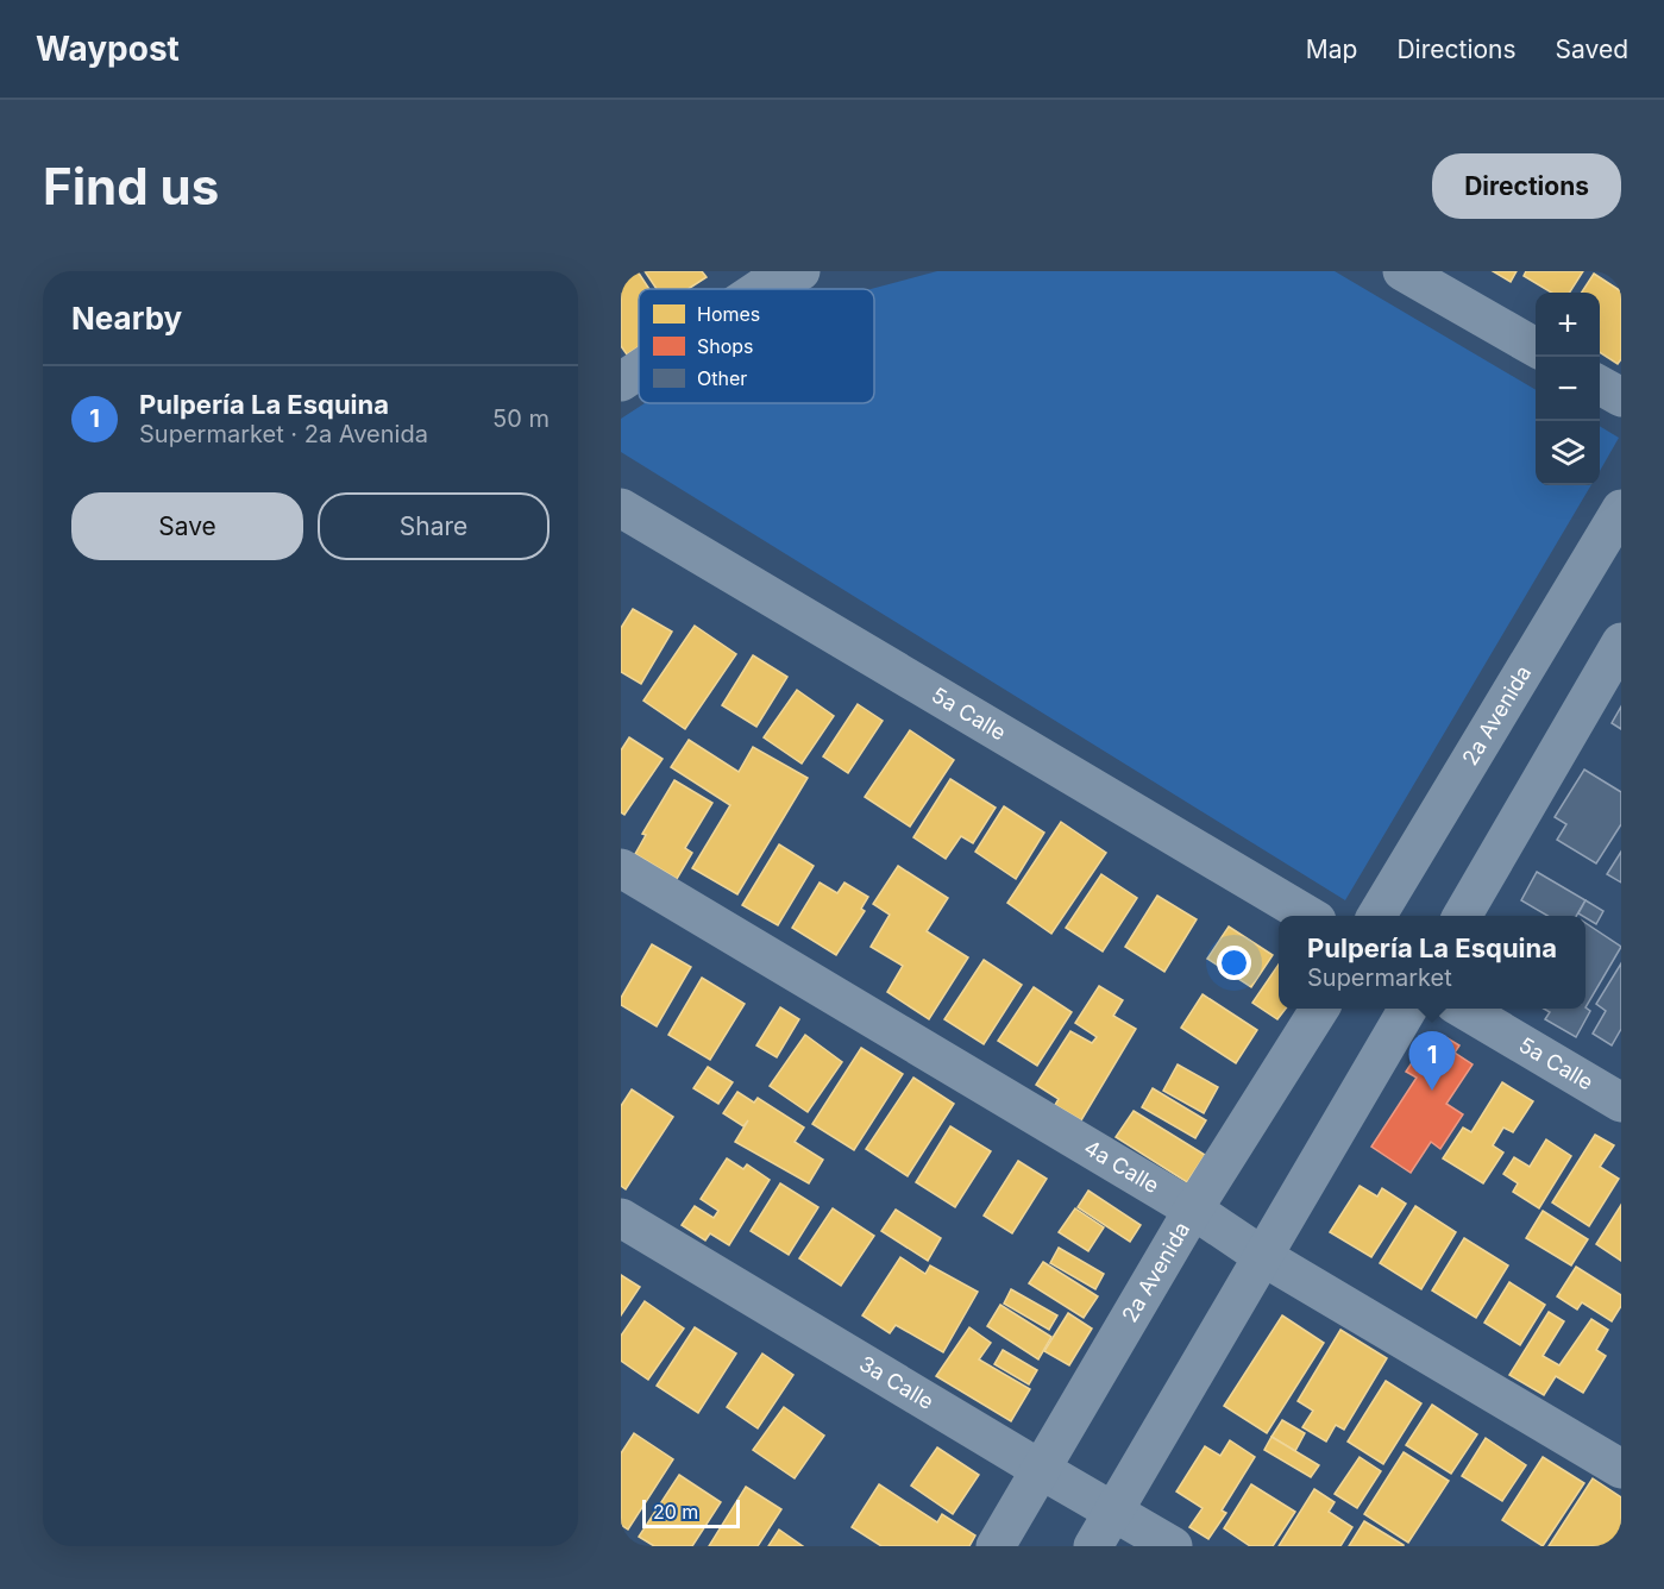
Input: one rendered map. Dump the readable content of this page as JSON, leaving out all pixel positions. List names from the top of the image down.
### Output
{
  "streets": {
    "street": [
      "5a Calle",
      "2a Avenida",
      "4a Calle",
      "3a Calle"
    ]
  },
  "crossings": [
    ["2a Avenida", "4a Calle"],
    ["2a Avenida", "3a Calle"]
  ],
  "legend": ["Homes", "Shops", "Other"],
  "scale_bar": "20 m",
  "page": {
    "header": "Waypost",
    "nav": ["Map", "Directions", "Saved"],
    "buttons": [
      "Directions",
      ["Save", "Share"]
    ],
    "title": "Find us",
    "heading": "Nearby",
    "map_buttons": ["+", "−"],
    "list": [
      {
        "mark": "1",
        "name": "Pulpería La Esquina",
        "note": "Supermarket · 2a Avenida",
        "value": "50 m"
      }
    ],
    "popup": ["Pulpería La Esquina", "Supermarket"],
    "pins": "1",
    "scale": "20 m"
  }
}
